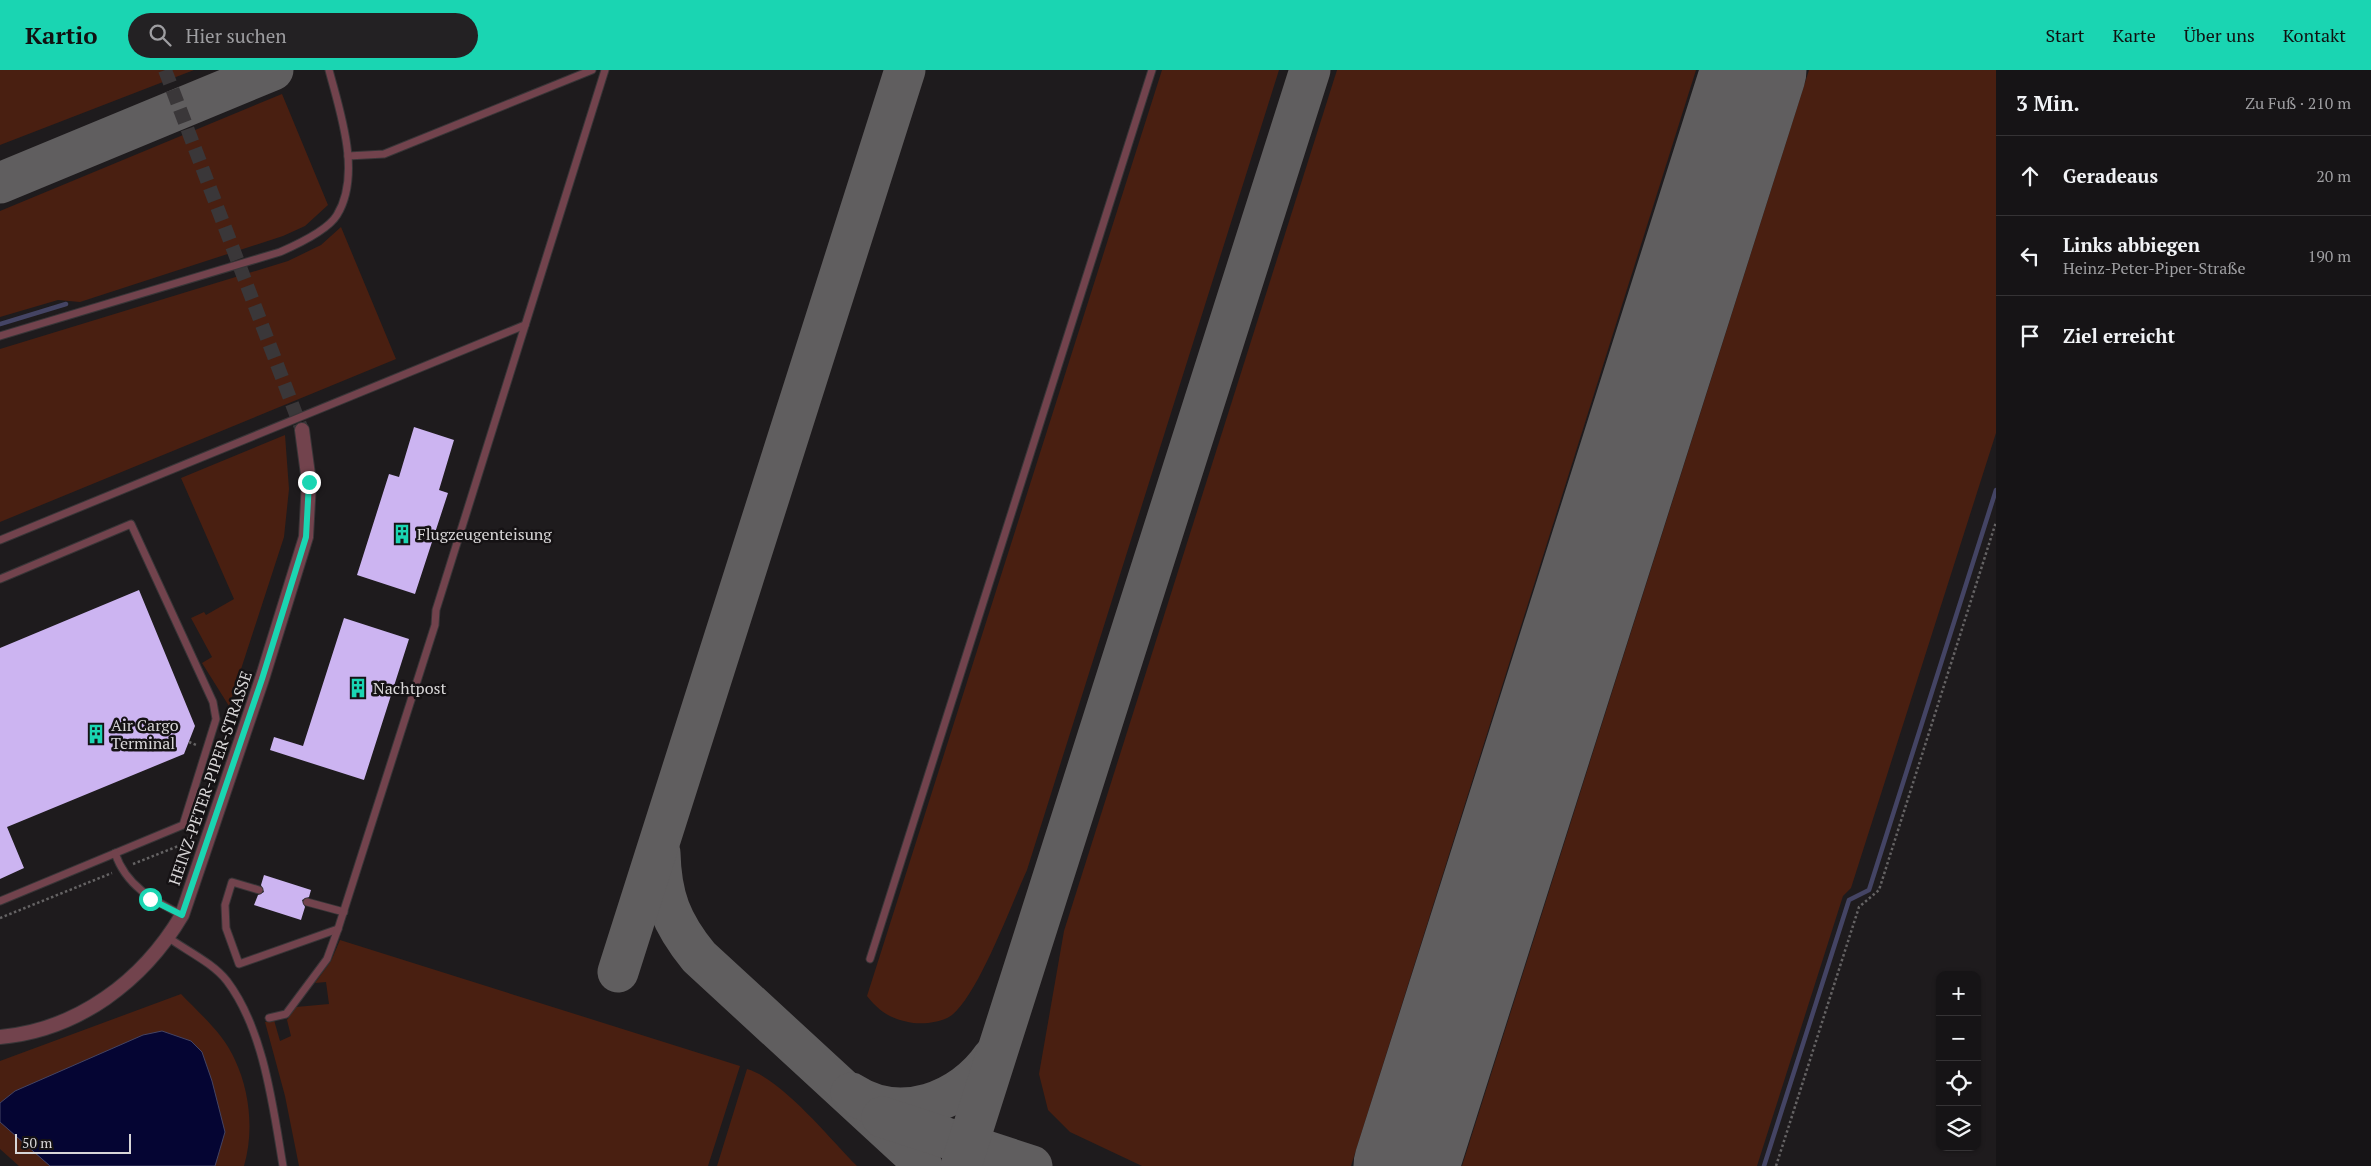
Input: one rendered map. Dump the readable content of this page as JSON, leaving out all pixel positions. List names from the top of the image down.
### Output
{
  "streets": {
    "street": ["HEINZ-PETER-PIPER-STRASSE"]
  },
  "places": {
    "building": ["Flugzeugenteisung", "Nachtpost", "Air Cargo Terminal"]
  },
  "scale_bar": "50 m",
  "page": {
    "header": "Kartio",
    "search": "Hier suchen",
    "nav": [
      "Start",
      "Karte",
      "Über uns",
      "Kontakt"
    ],
    "heading": ["3 Min.", "Zu Fuß · 210 m"],
    "list": [
      ["Geradeaus", "20 m"],
      ["Links abbiegen", "Heinz-Peter-Piper-Straße", "190 m"],
      "Ziel erreicht"
    ],
    "map_buttons": ["+", "−"],
    "scale": "50 m"
  }
}
